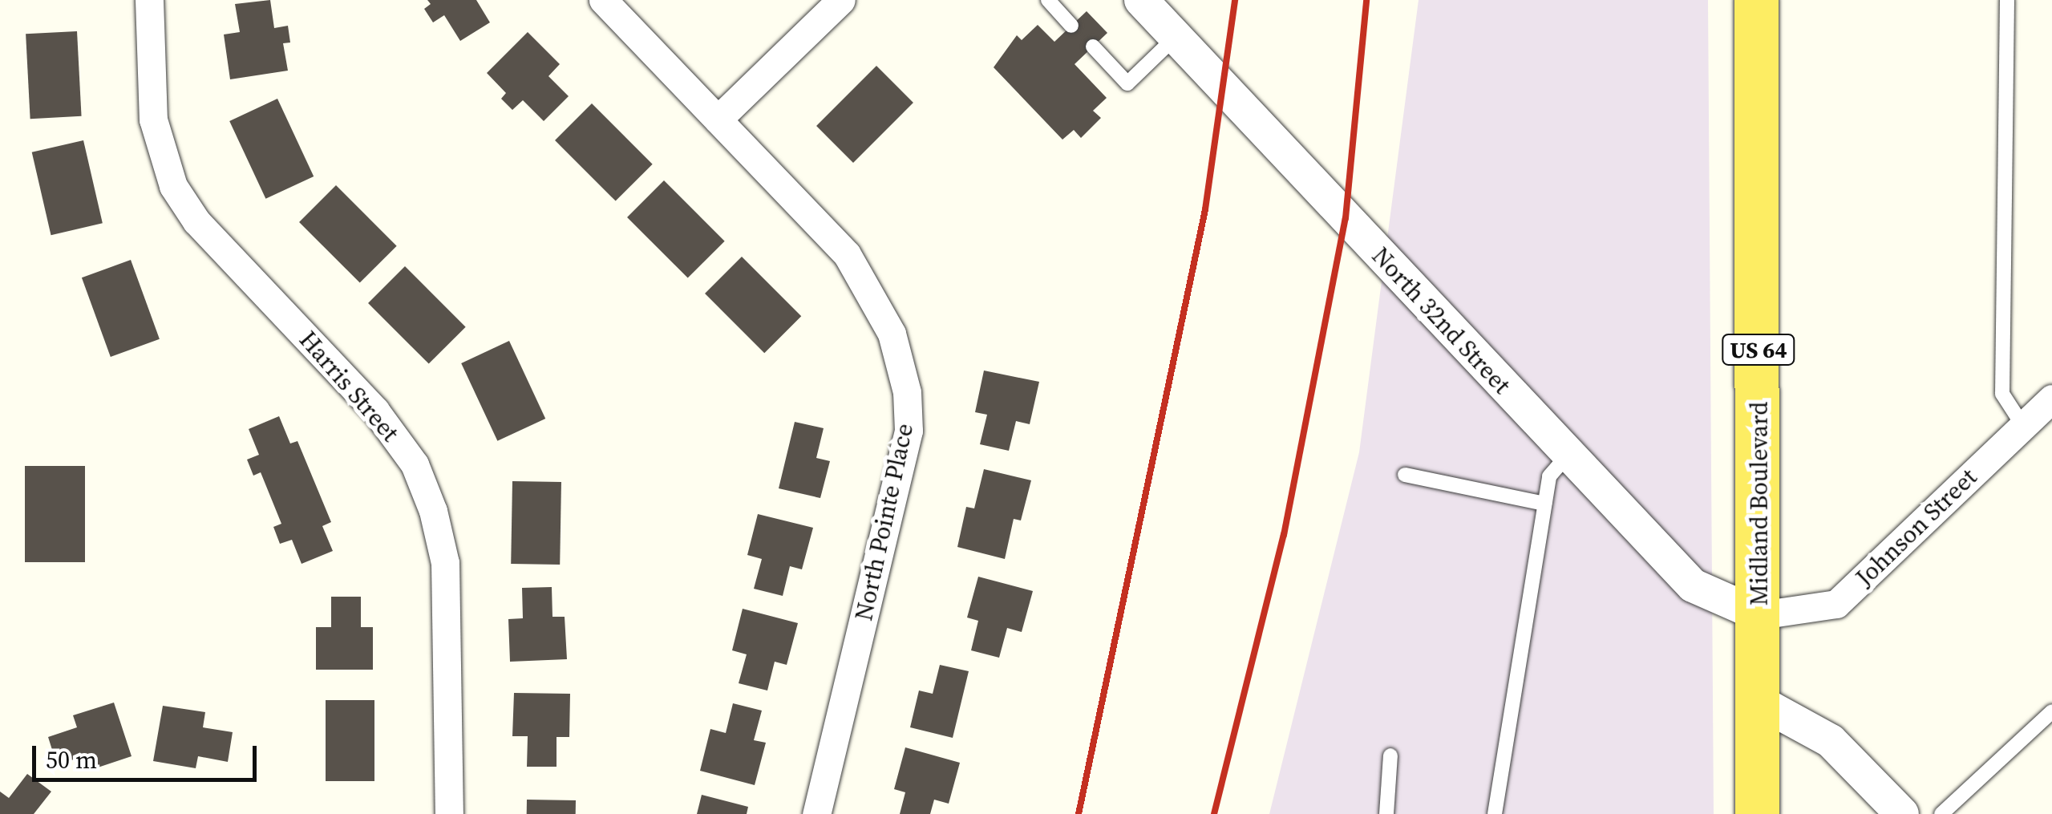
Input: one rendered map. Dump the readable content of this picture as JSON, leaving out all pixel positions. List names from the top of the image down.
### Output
{
  "streets": {
    "main road": ["US 64", "Midland Boulevard"],
    "street": [
      "North 32nd Street",
      "Harris Street",
      "North Pointe Place",
      "Johnson Street"
    ]
  },
  "crossings": [
    ["North 32nd Street", "Midland Boulevard"],
    ["North 32nd Street", "Johnson Street"],
    ["Midland Boulevard", "Johnson Street"]
  ],
  "scale_bar": "50 m"
}
